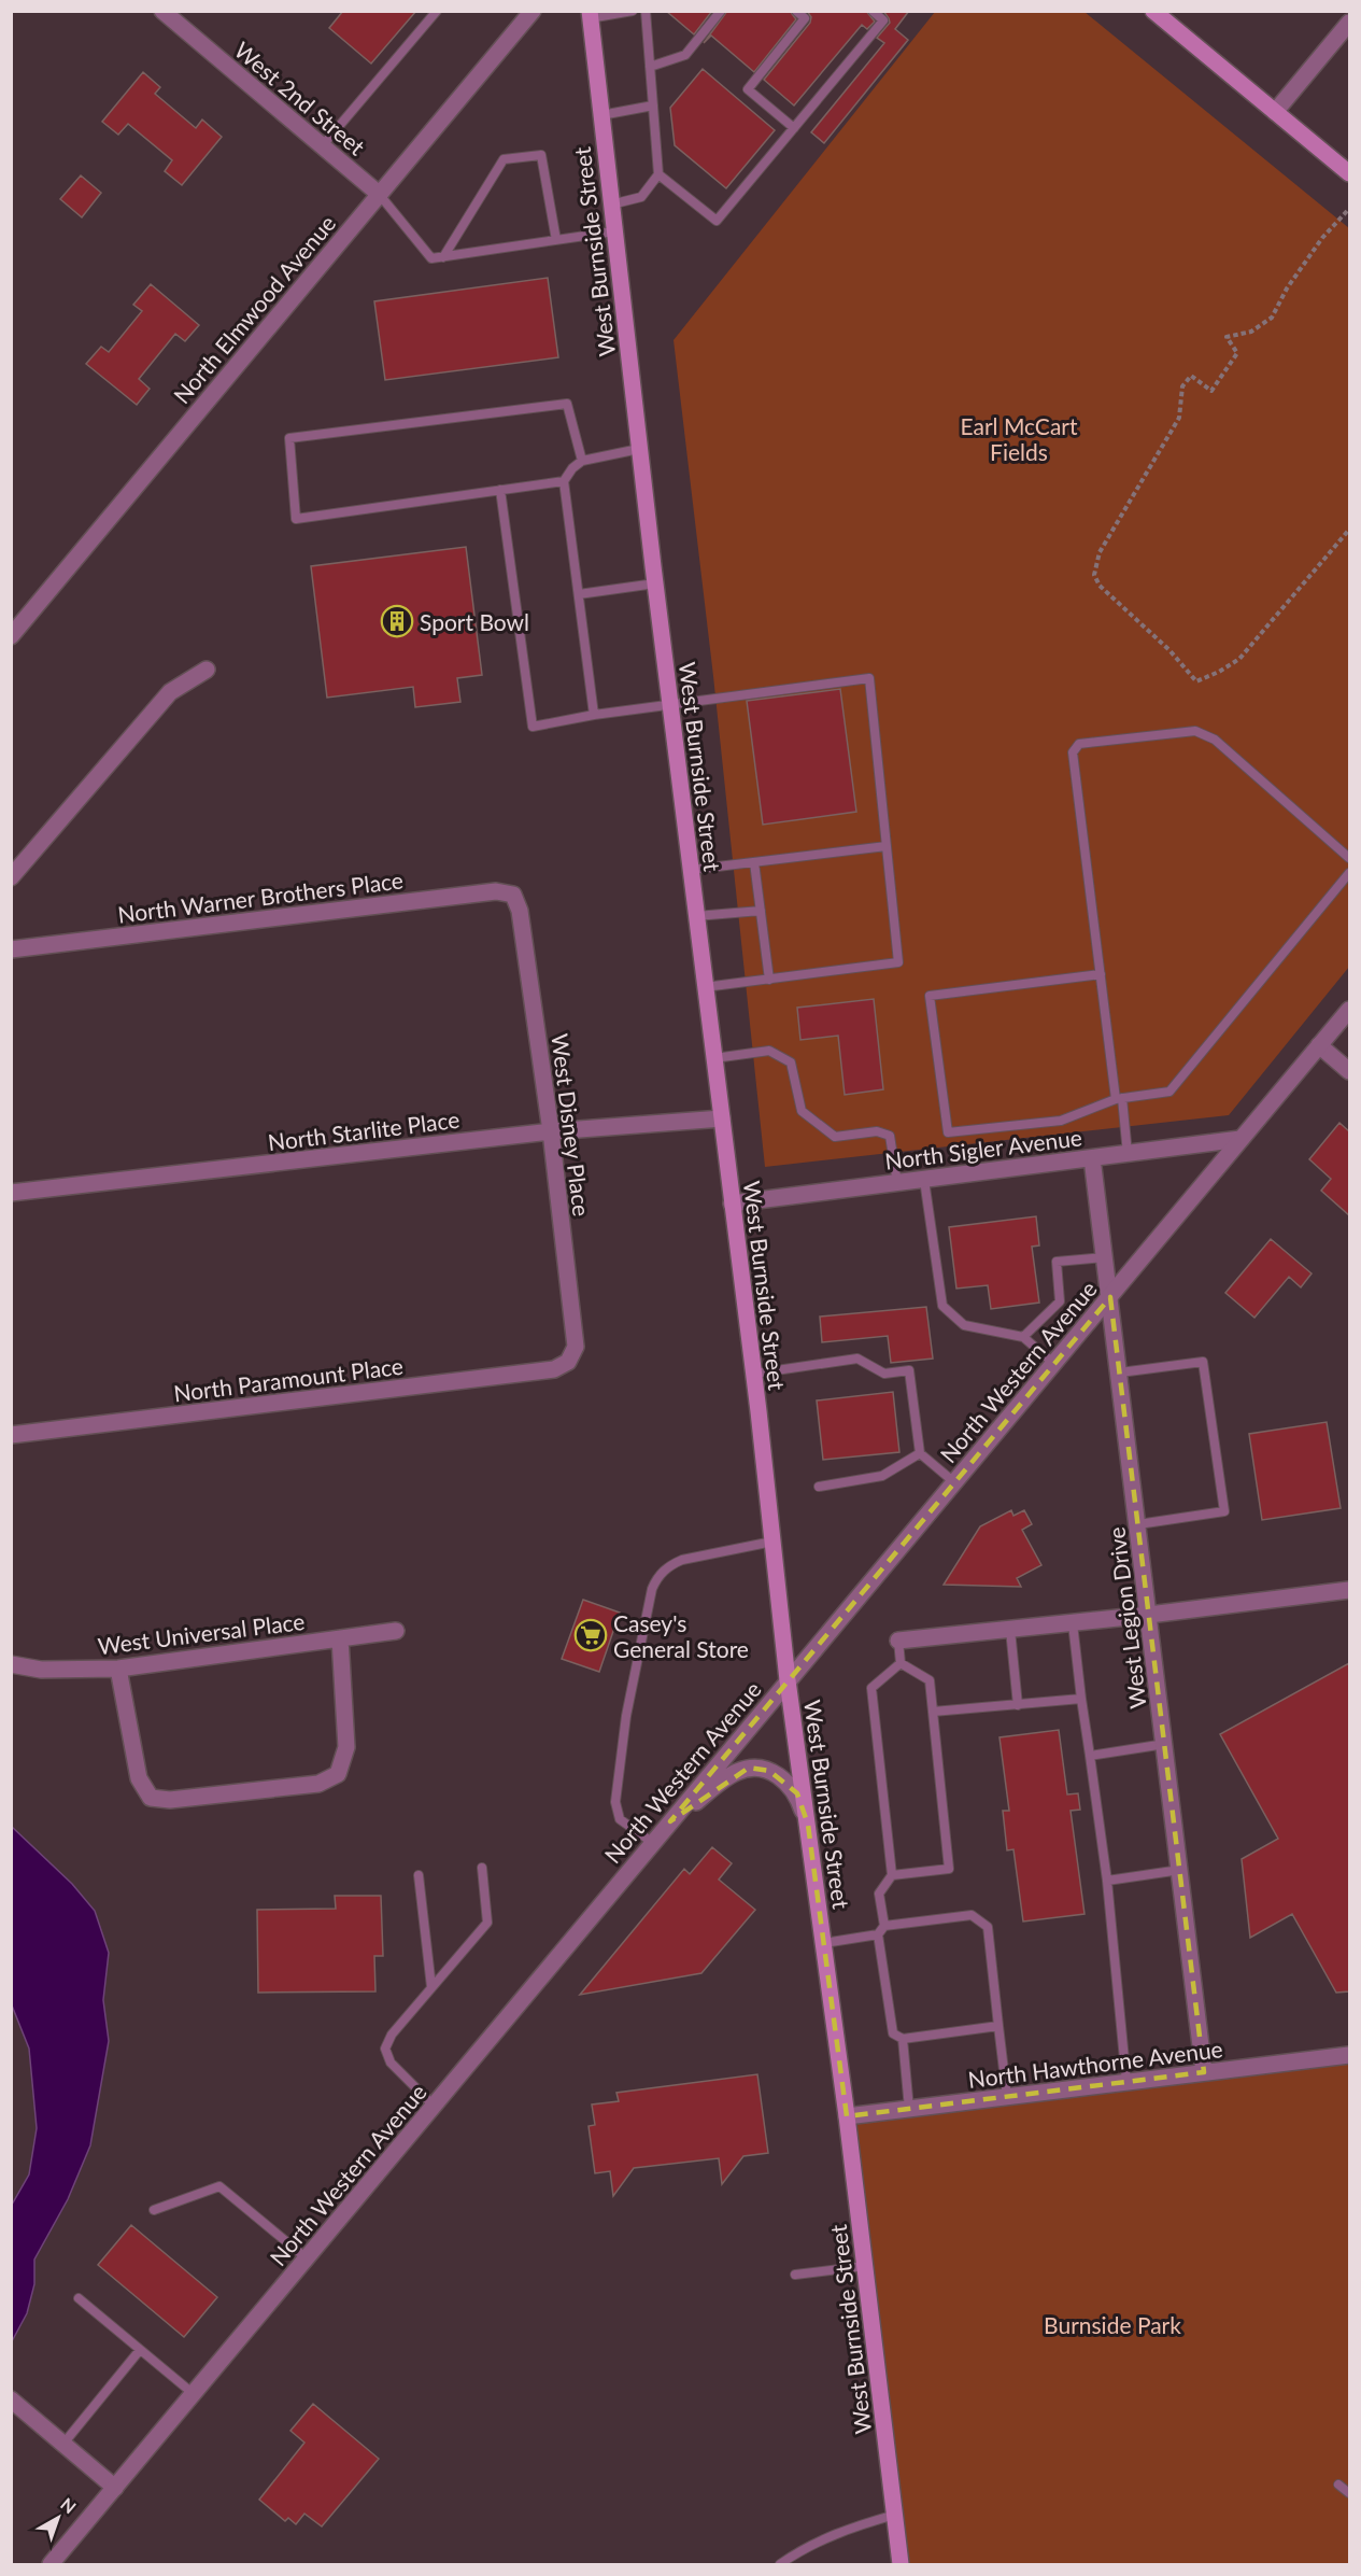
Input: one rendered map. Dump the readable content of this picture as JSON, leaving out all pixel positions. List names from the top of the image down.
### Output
{
  "streets": {
    "main road": ["West Burnside Street"],
    "street": [
      "West 2nd Street",
      "North Elmwood Avenue",
      "North Warner Brothers Place",
      "West Disney Place",
      "North Starlite Place",
      "North Sigler Avenue",
      "North Western Avenue",
      "North Paramount Place",
      "West Legion Drive",
      "West Universal Place",
      "North Hawthorne Avenue"
    ]
  },
  "crossings": [
    ["West 2nd Street", "North Elmwood Avenue"],
    ["West Burnside Street", "North Starlite Place"],
    ["West Burnside Street", "North Sigler Avenue"],
    ["West Burnside Street", "North Western Avenue"],
    ["West Burnside Street", "North Hawthorne Avenue"],
    ["North Warner Brothers Place", "West Disney Place"],
    ["West Disney Place", "North Starlite Place"],
    ["West Disney Place", "North Paramount Place"],
    ["North Sigler Avenue", "North Western Avenue"],
    ["North Sigler Avenue", "West Legion Drive"],
    ["North Western Avenue", "West Legion Drive"],
    ["West Legion Drive", "North Hawthorne Avenue"]
  ],
  "parks": ["Earl McCart Fields", "Burnside Park"],
  "places": {
    "building": ["Sport Bowl"],
    "supermarket": ["Casey's General Store"]
  },
  "north": "top right"
}
